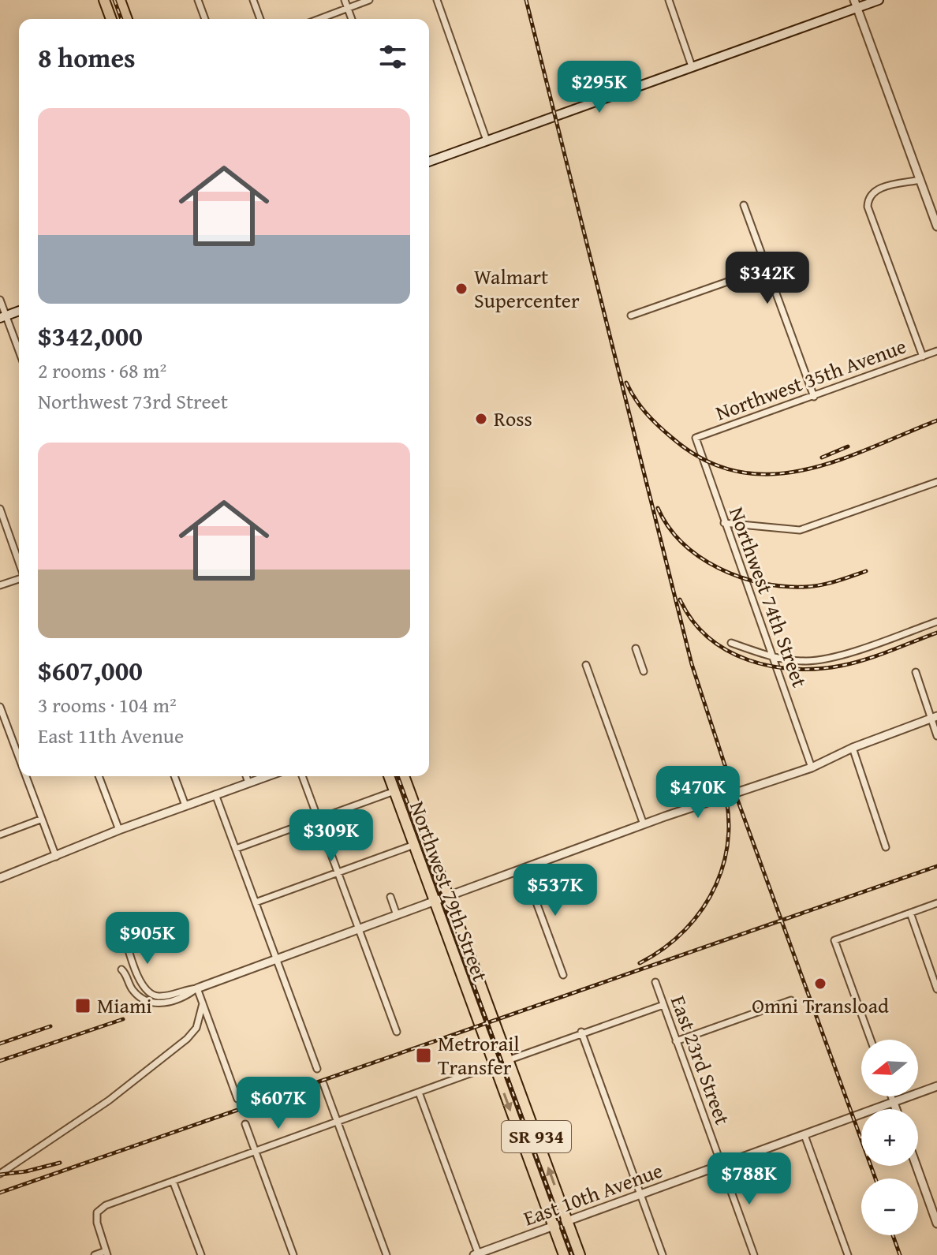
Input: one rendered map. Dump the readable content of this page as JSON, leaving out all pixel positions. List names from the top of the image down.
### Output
{
  "streets": {
    "main road": ["Northwest 79th Street", "SR 934"],
    "street": [
      "Northwest 35th Avenue",
      "Northwest 74th Street",
      "East 23rd Street",
      "East 10th Avenue"
    ]
  },
  "crossings": [
    ["Northwest 35th Avenue", "Northwest 74th Street"],
    ["Northwest 79th Street", "SR 934"],
    ["East 23rd Street", "East 10th Avenue"],
    ["SR 934", "East 10th Avenue"]
  ],
  "places": {
    "other": ["Walmart Supercenter", "Ross", "Omni Transload"],
    "transit": ["Miami", "Metrorail Transfer"]
  },
  "north": "left",
  "page": {
    "heading": "8 homes",
    "price": [
      "$295K",
      "$342K",
      "$470K",
      "$309K",
      "$537K",
      "$905K",
      "$607K",
      "$788K"
    ],
    "list": [
      {
        "name": "$342,000",
        "note": "2 rooms · 68 m² · Northwest 73rd Street"
      },
      {
        "name": "$607,000",
        "note": "3 rooms · 104 m² · East 11th Avenue"
      }
    ],
    "map_buttons": ["+", "−"]
  }
}
